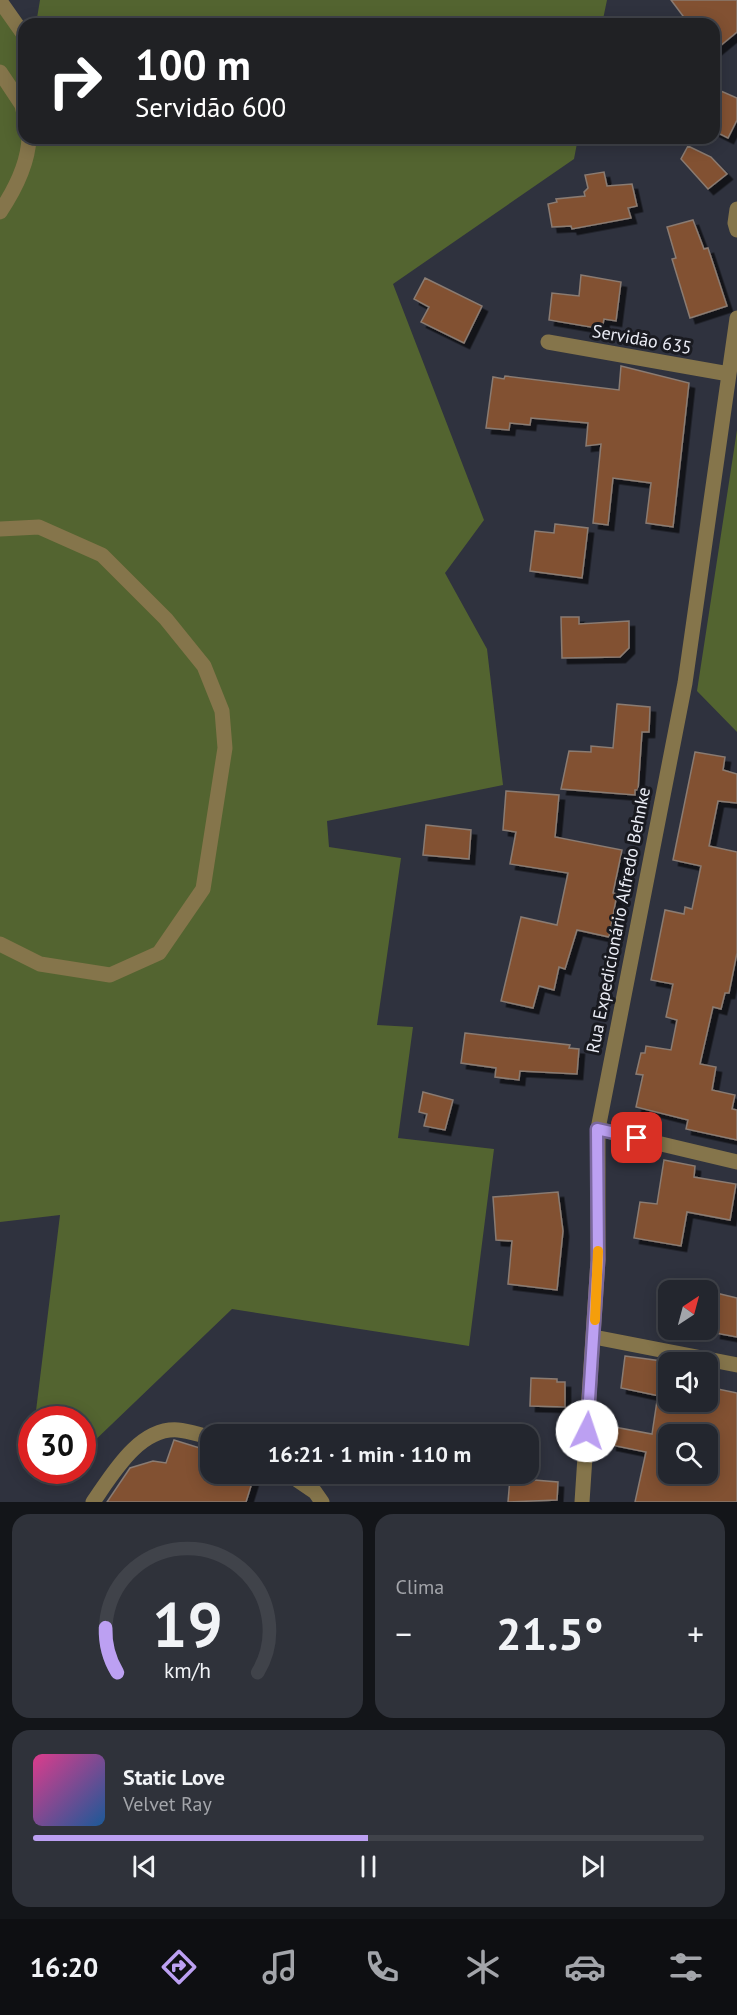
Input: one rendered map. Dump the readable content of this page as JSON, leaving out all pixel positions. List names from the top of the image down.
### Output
{
  "streets": {
    "street": ["Servidão 635", "Rua Expedicionário Alfredo Behnke"]
  },
  "crossings": [
    ["Servidão 635", "Rua Expedicionário Alfredo Behnke"]
  ],
  "north": "top right",
  "page": {
    "turn": ["100 m", "Servidão 600"],
    "limit": "30",
    "trip": "16:21 · 1 min · 110 m",
    "tile": "Clima",
    "heat": ["−", "21.5°", "+"],
    "song": ["Static Love", "Velvet Ray"],
    "tabs": "16:20",
    "gauge": ["19", "km/h"]
  }
}
